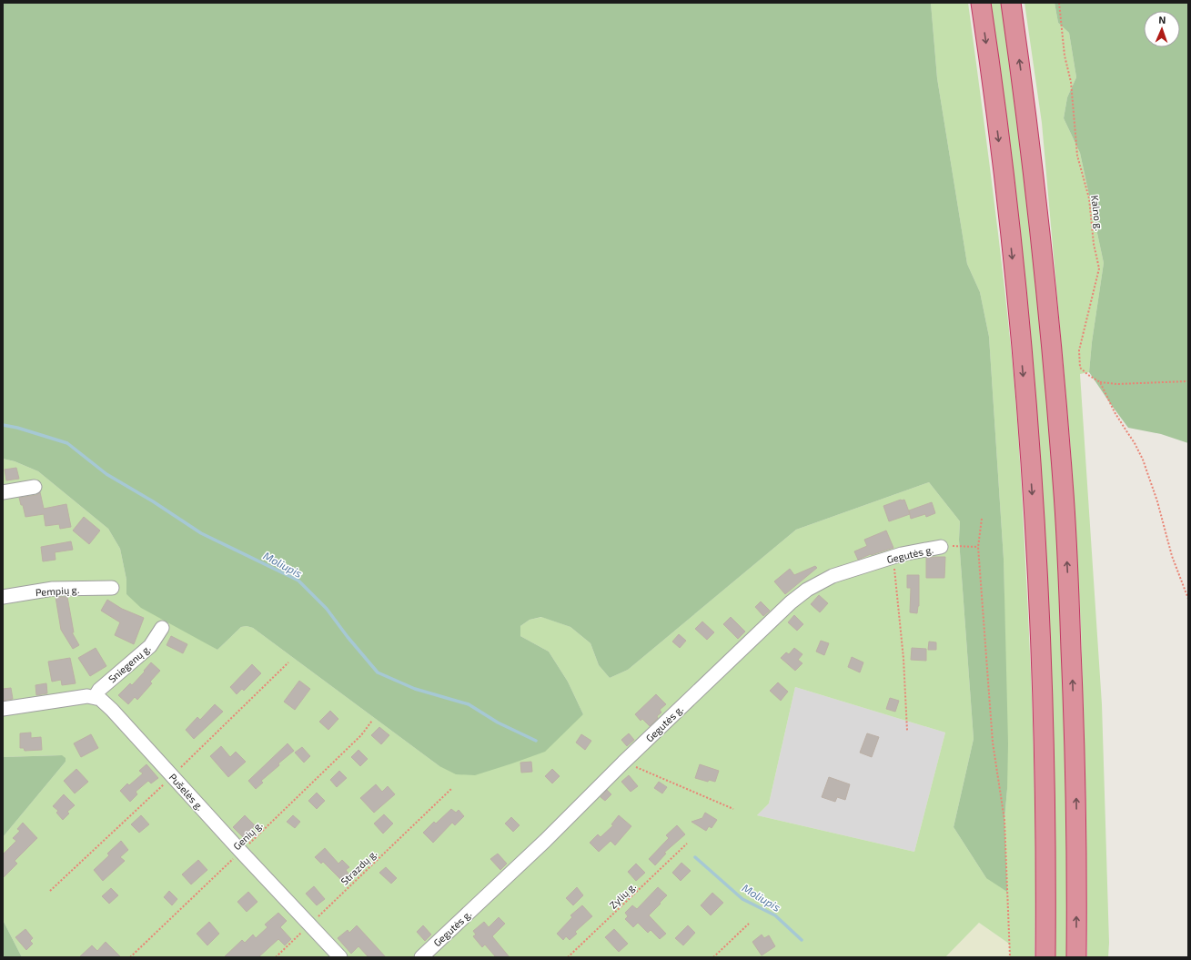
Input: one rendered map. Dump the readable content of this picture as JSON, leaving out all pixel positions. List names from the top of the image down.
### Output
{
  "streets": {
    "street": [
      "Gegutės g.",
      "Pempių g.",
      "Sniegenų g.",
      "Pušelės g."
    ],
    "path": [
      "Kalno g.",
      "Genių g.",
      "Strazdų g.",
      "Zylių g."
    ]
  },
  "crossings": [
    ["Sniegenų g.", "Pušelės g."],
    ["Pušelės g.", "Genių g."],
    ["Pušelės g.", "Strazdų g."]
  ],
  "water": ["Moliupis"],
  "north": "top"
}
